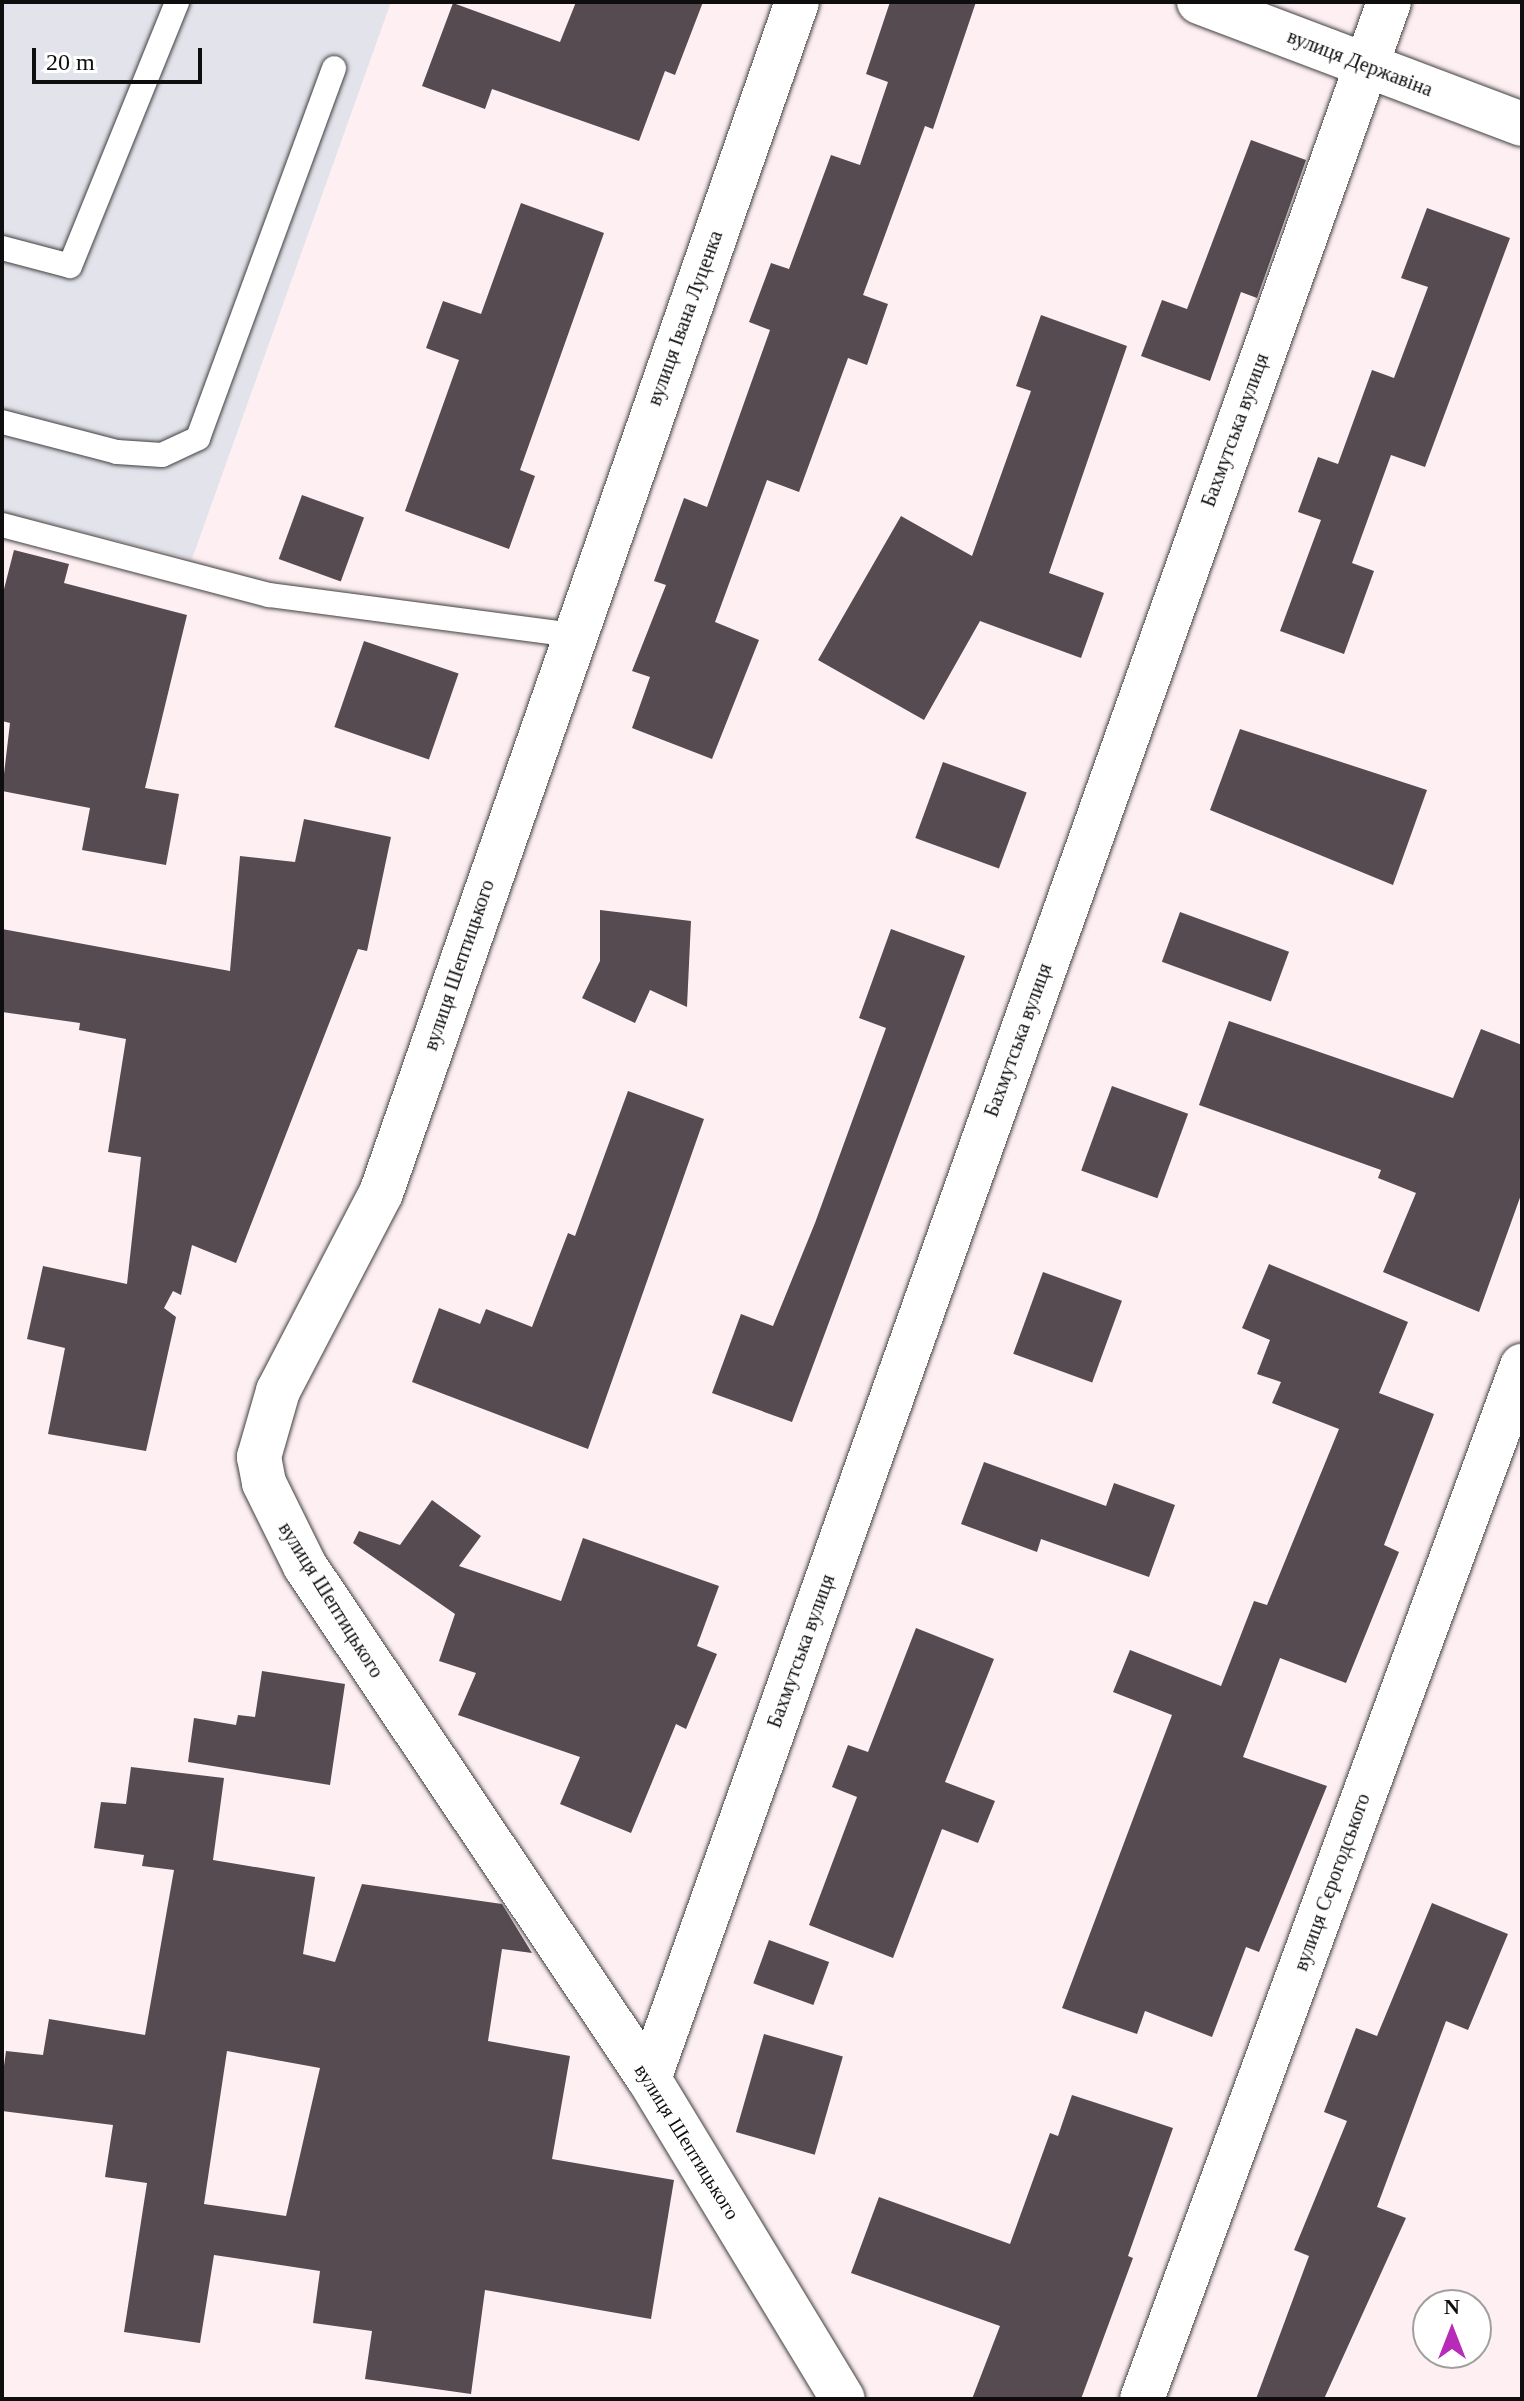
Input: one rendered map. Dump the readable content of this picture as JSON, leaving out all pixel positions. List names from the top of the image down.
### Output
{
  "streets": {
    "street": [
      "вулиця Державіна",
      "вулиця Івана Луценка",
      "Бахмутська вулиця",
      "вулиця Шептицького",
      "вулиця Сєрогодського"
    ]
  },
  "crossings": [
    ["вулиця Державіна", "Бахмутська вулиця"],
    ["вулиця Івана Луценка", "вулиця Шептицького"],
    ["Бахмутська вулиця", "вулиця Шептицького"]
  ],
  "scale_bar": "20 m",
  "north": "top"
}
